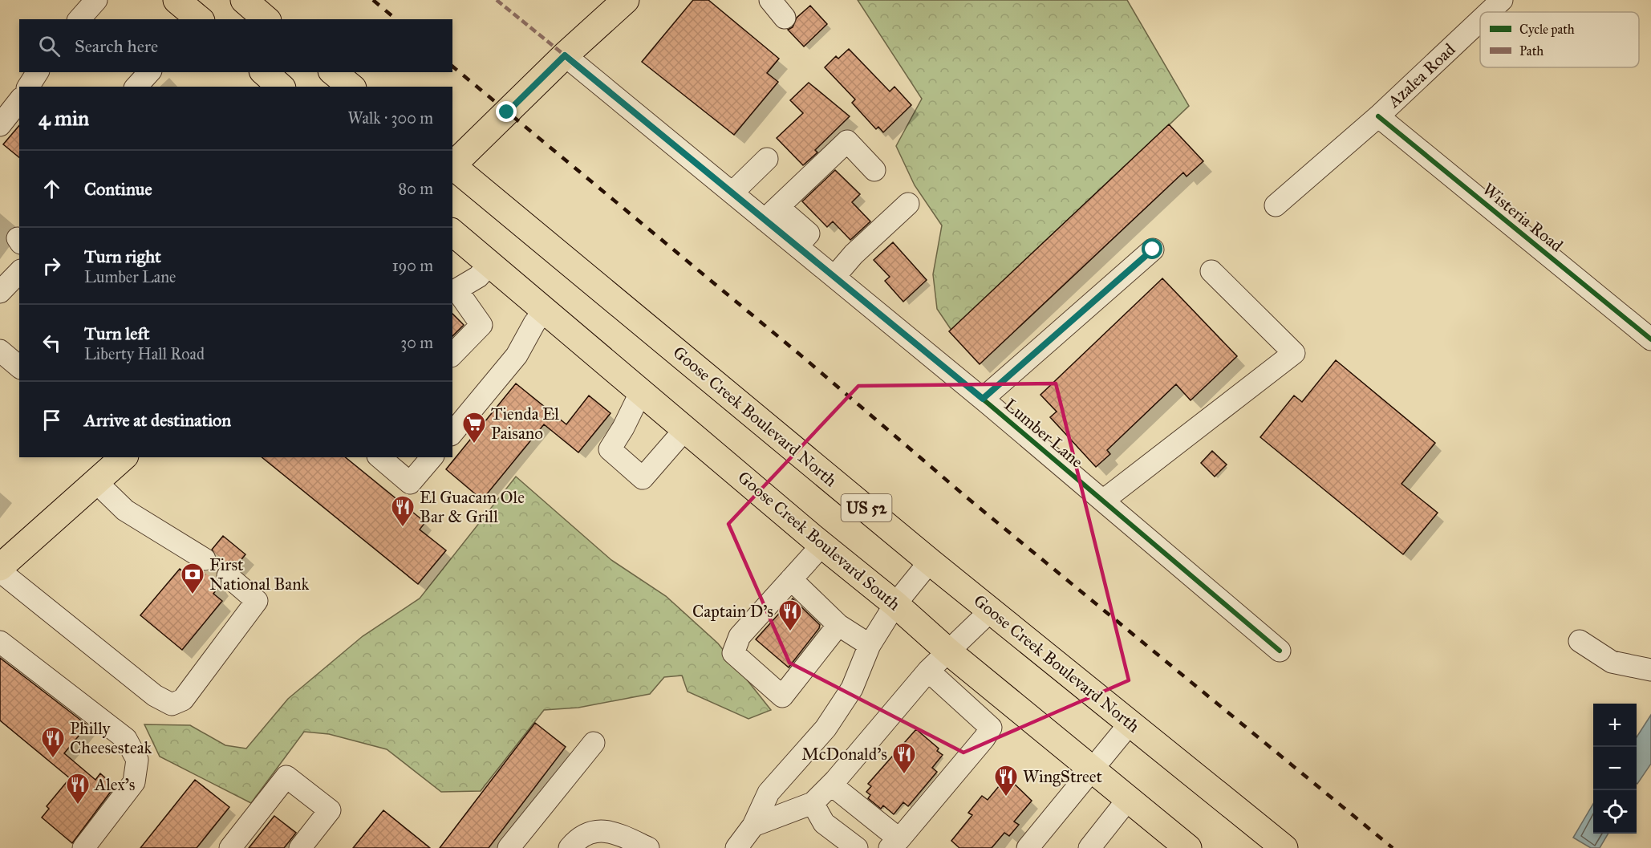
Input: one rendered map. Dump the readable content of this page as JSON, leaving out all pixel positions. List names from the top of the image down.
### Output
{
  "streets": {
    "main road": ["Goose Creek Boulevard North", "US 52", "Goose Creek Boulevard South"],
    "street": ["Azalea Road", "Wisteria Road", "Lumber Lane"]
  },
  "crossings": [
    ["Azalea Road", "Wisteria Road"]
  ],
  "places": {
    "supermarket": ["Tienda El Paisano"],
    "restaurant": [
      "El Guacam Ole Bar & Grill",
      "Captain D's",
      "Philly Cheesesteak",
      "McDonald's",
      "WingStreet",
      "Alex's"
    ],
    "bank": ["First National Bank"]
  },
  "legend": ["Cycle path", "Path"],
  "page": {
    "search": "Search here",
    "heading": ["4 min", "Walk · 300 m"],
    "list": [
      ["Continue", "80 m"],
      ["Turn right", "Lumber Lane", "190 m"],
      ["Turn left", "Liberty Hall Road", "30 m"],
      "Arrive at destination"
    ],
    "map_buttons": ["+", "−"]
  }
}
